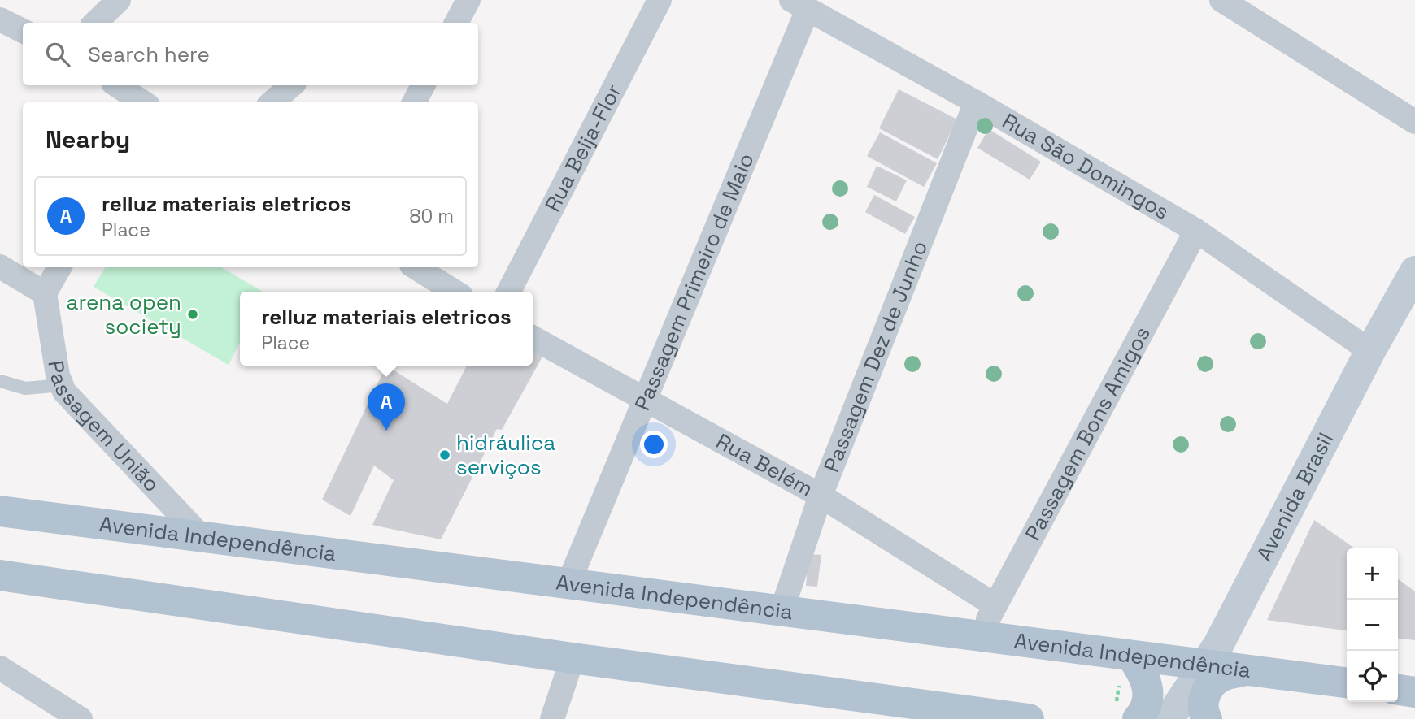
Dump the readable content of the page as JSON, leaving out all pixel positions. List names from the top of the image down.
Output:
{
  "streets": {
    "main road": ["Avenida Brasil", "Avenida Independência"],
    "street": [
      "Rua Beija-Flor",
      "Rua São Domingos",
      "Passagem Primeiro de Maio",
      "Passagem Dez de Junho",
      "Passagem União",
      "Passagem Bons Amigos",
      "Rua Belém"
    ]
  },
  "crossings": [
    ["Rua São Domingos", "Passagem Primeiro de Maio"],
    ["Rua São Domingos", "Passagem Dez de Junho"],
    ["Rua São Domingos", "Passagem Bons Amigos"],
    ["Rua São Domingos", "Avenida Brasil"],
    ["Passagem Primeiro de Maio", "Rua Belém"],
    ["Passagem Primeiro de Maio", "Avenida Independência"],
    ["Passagem Dez de Junho", "Rua Belém"],
    ["Passagem Dez de Junho", "Avenida Independência"],
    ["Passagem União", "Avenida Independência"],
    ["Passagem Bons Amigos", "Rua Belém"],
    ["Passagem Bons Amigos", "Avenida Independência"],
    ["Avenida Brasil", "Avenida Independência"]
  ],
  "places": ["arena open society", "hidráulica serviços"],
  "page": {
    "search": "Search here",
    "heading": "Nearby",
    "list": [
      {
        "mark": "A",
        "name": "relluz materiais eletricos",
        "note": "Place",
        "value": "80 m"
      }
    ],
    "popup": ["relluz materiais eletricos", "Place"],
    "pins": "A",
    "map_buttons": ["+", "−"]
  }
}
